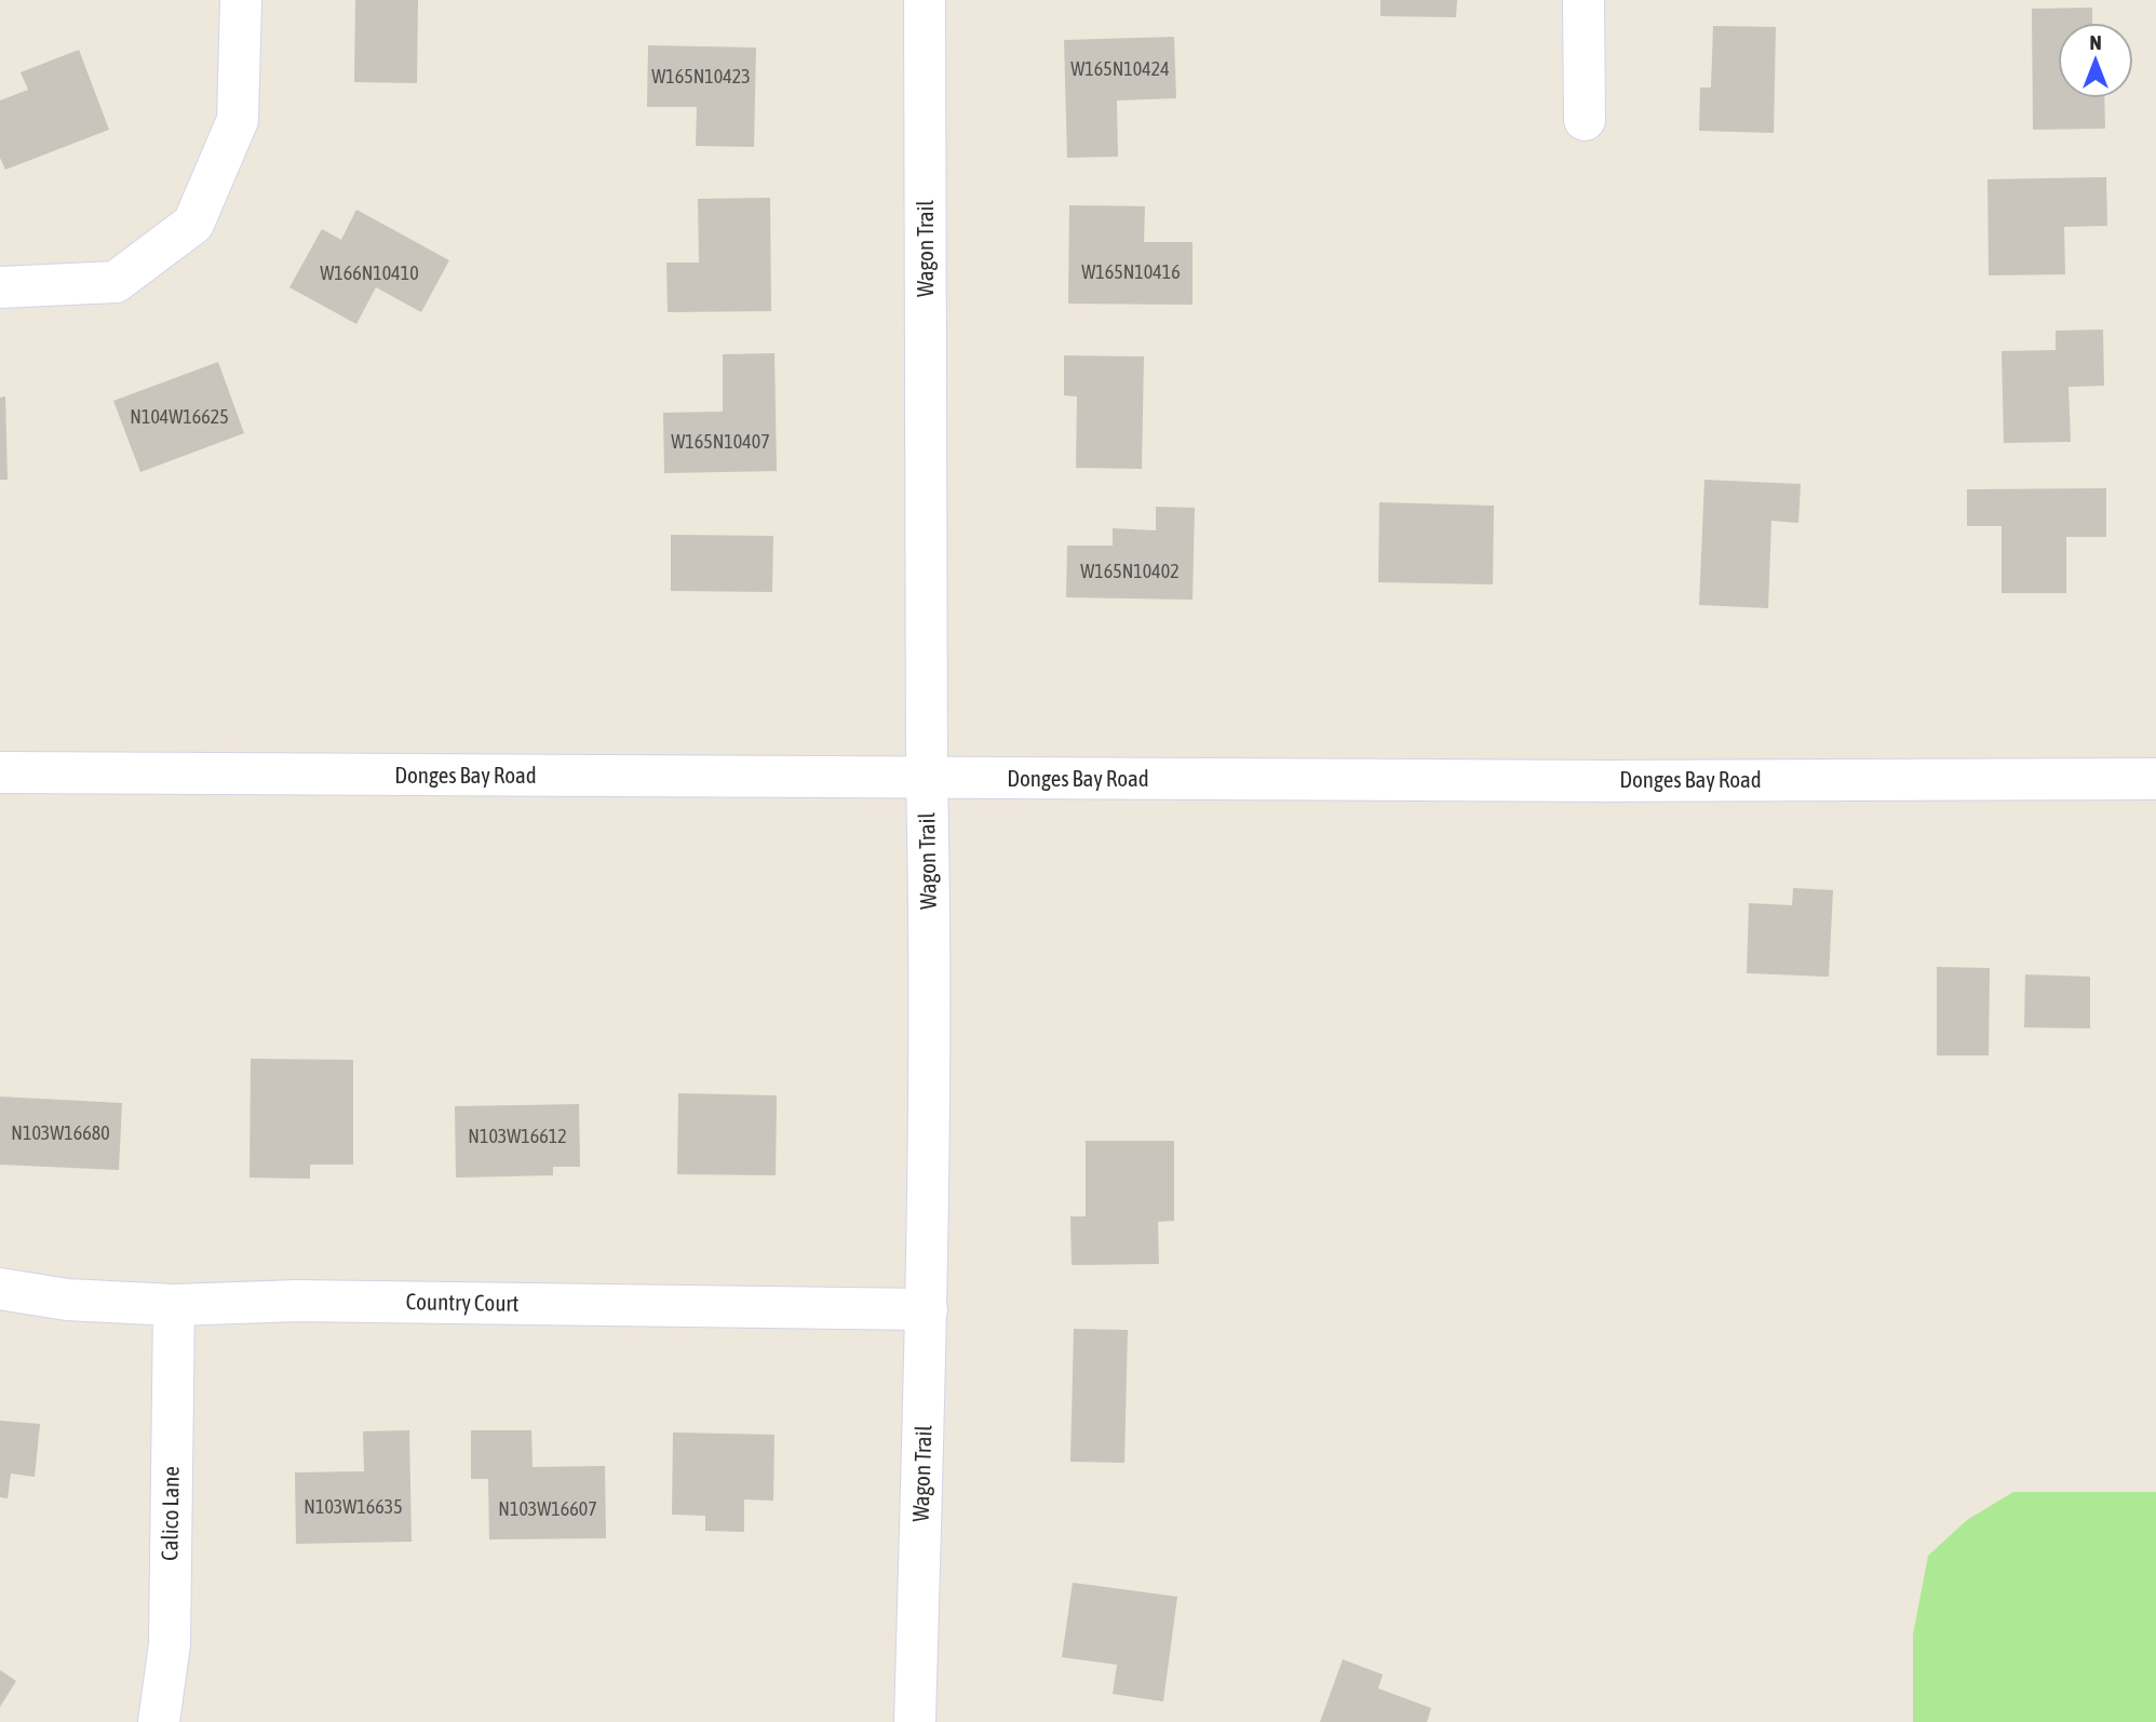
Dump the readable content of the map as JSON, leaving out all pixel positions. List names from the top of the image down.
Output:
{
  "streets": {
    "street": [
      "Wagon Trail",
      "Donges Bay Road",
      "Country Court",
      "Calico Lane"
    ]
  },
  "crossings": [
    ["Wagon Trail", "Donges Bay Road"],
    ["Wagon Trail", "Country Court"],
    ["Country Court", "Calico Lane"]
  ],
  "house_numbers": [
    "W165N10424",
    "W165N10423",
    "W165N10416",
    "W166N10410",
    "N104W16625",
    "W165N10407",
    "W165N10402",
    "N103W16680",
    "N103W16612",
    "N103W16635",
    "N103W16607"
  ],
  "north": "top"
}
